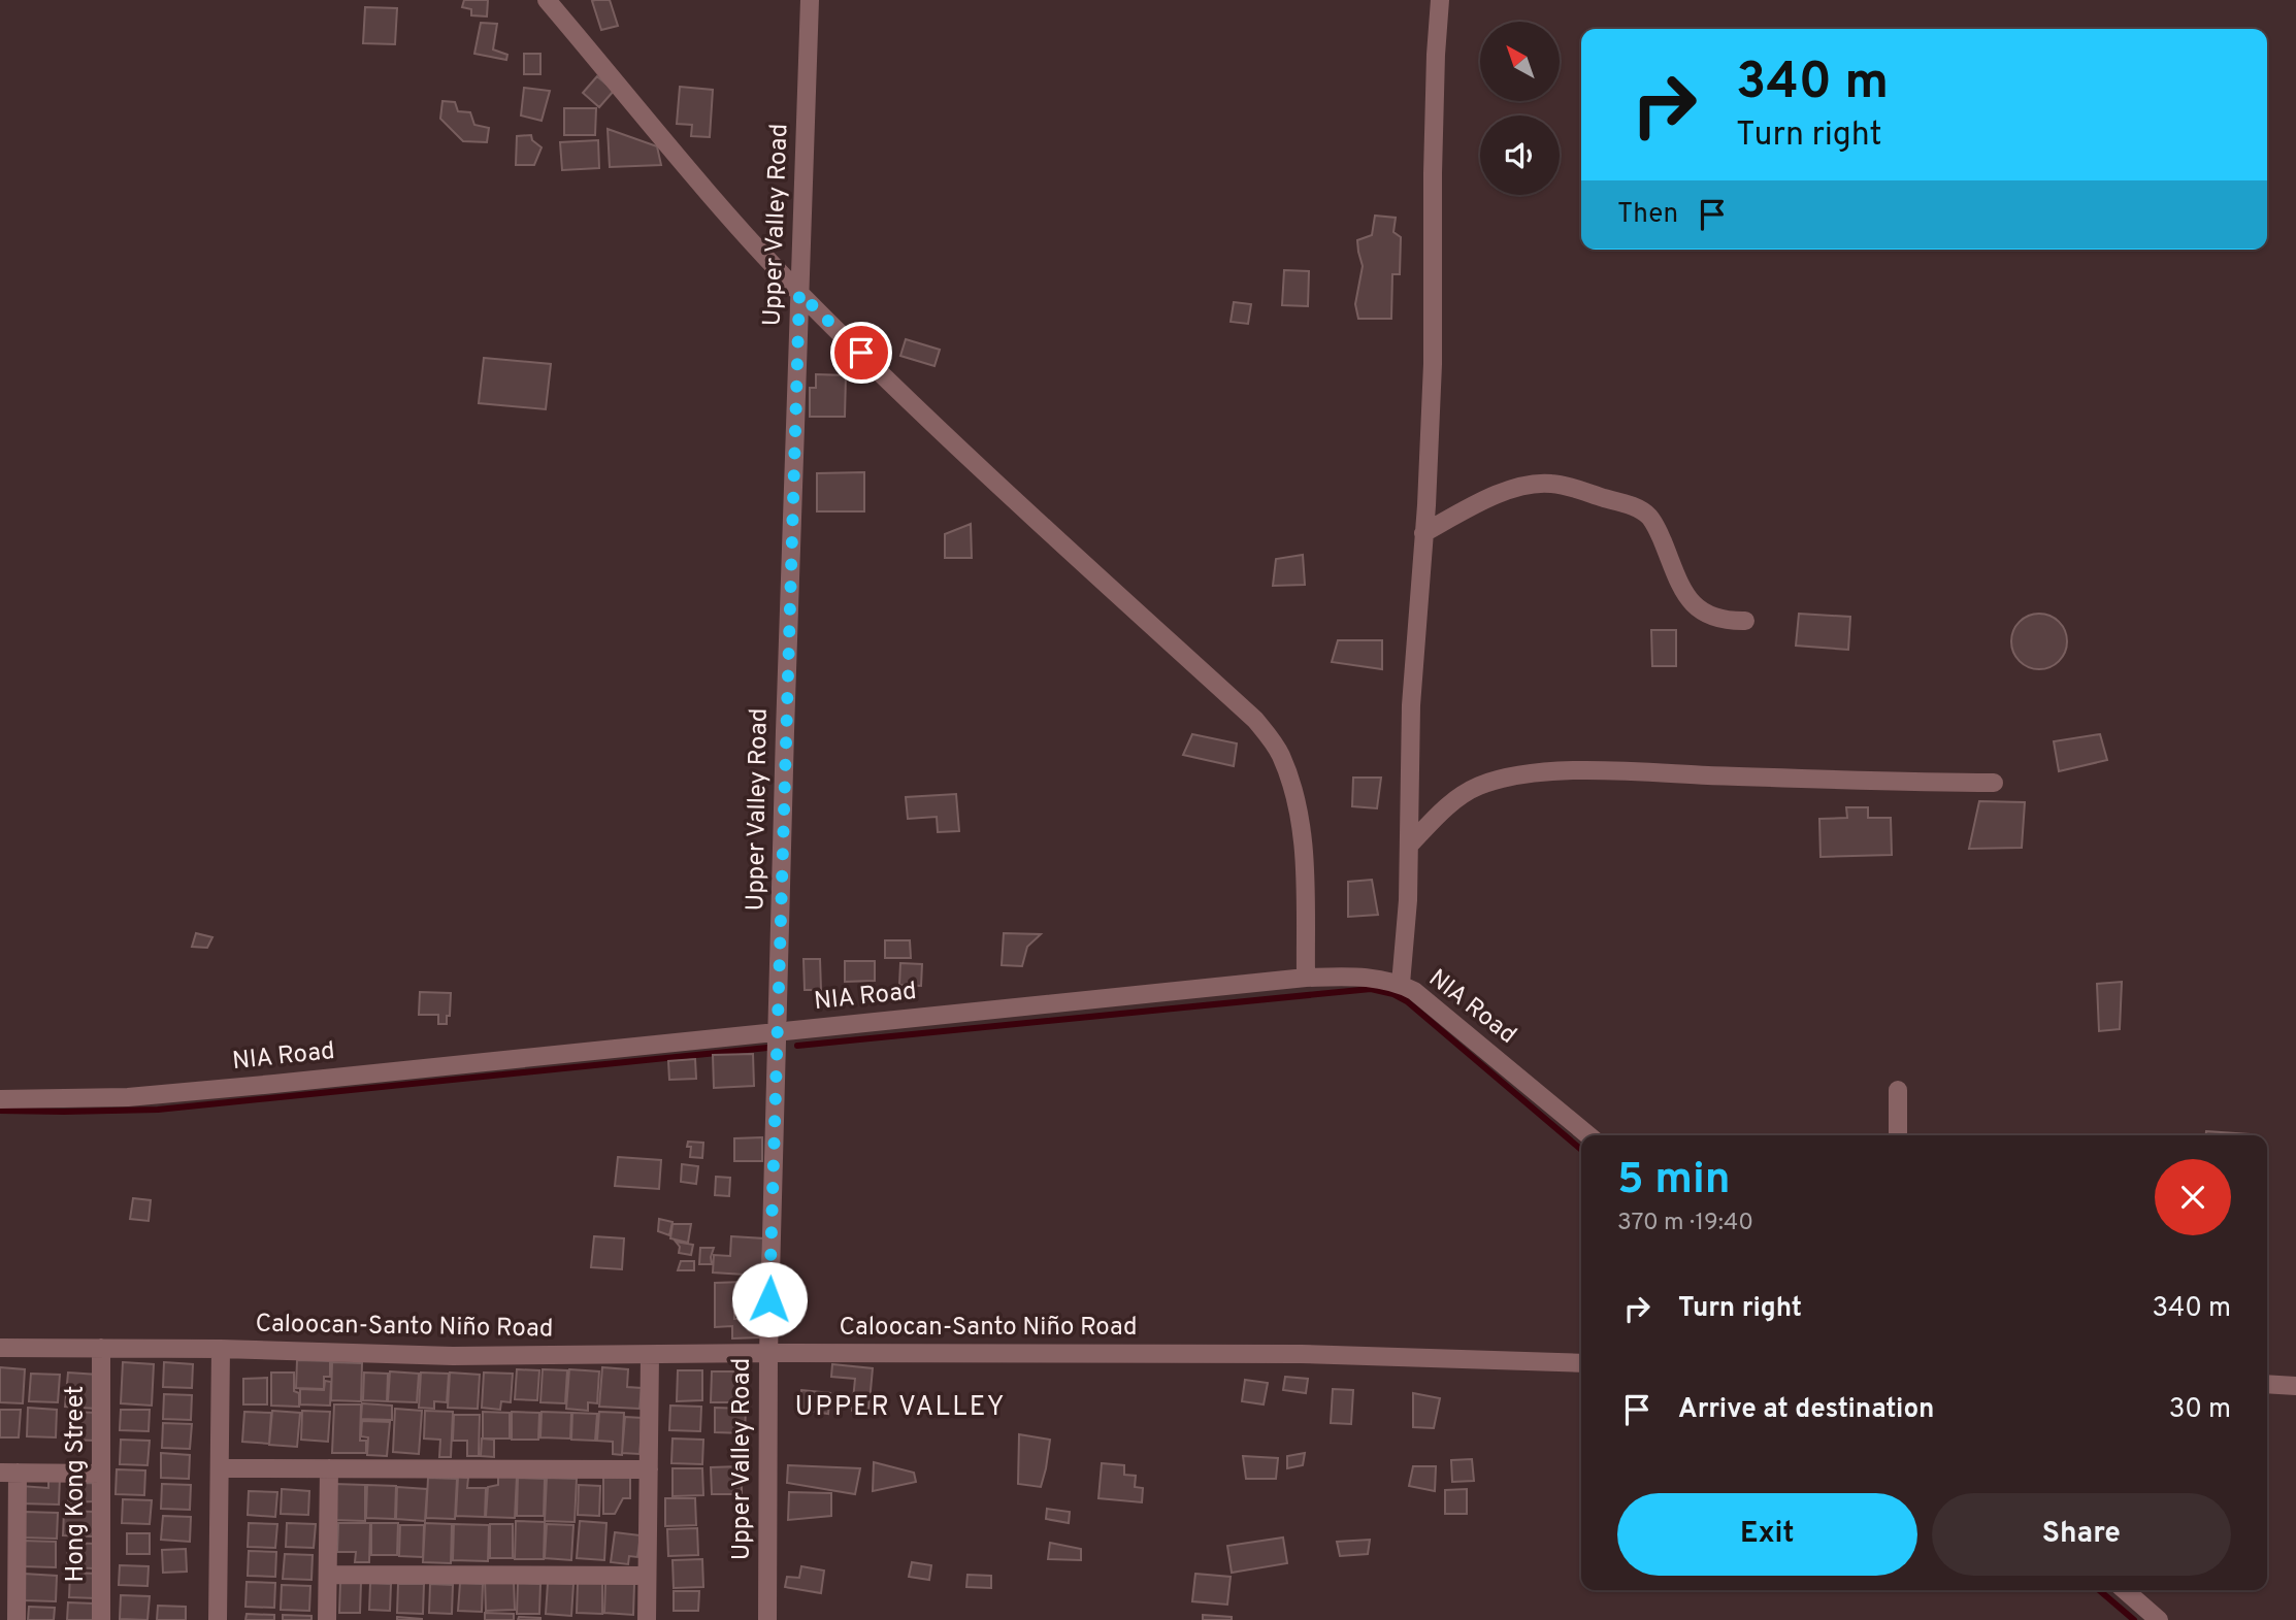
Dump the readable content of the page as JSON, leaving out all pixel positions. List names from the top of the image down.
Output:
{
  "streets": {
    "street": [
      "Upper Valley Road",
      "NIA Road",
      "Caloocan-Santo Niño Road",
      "Hong Kong Street"
    ]
  },
  "crossings": [
    ["Upper Valley Road", "NIA Road"],
    ["Upper Valley Road", "Caloocan-Santo Niño Road"],
    ["Caloocan-Santo Niño Road", "Hong Kong Street"]
  ],
  "districts": ["UPPER VALLEY"],
  "north": "top left",
  "page": {
    "turn": ["340 m", "Turn right"],
    "then": "Then",
    "heading": ["5 min", "370 m · 19:40"],
    "list": [
      {
        "name": "Turn right",
        "value": "340 m"
      },
      {
        "name": "Arrive at destination",
        "value": "30 m"
      }
    ],
    "buttons": ["Exit", "Share"]
  }
}
